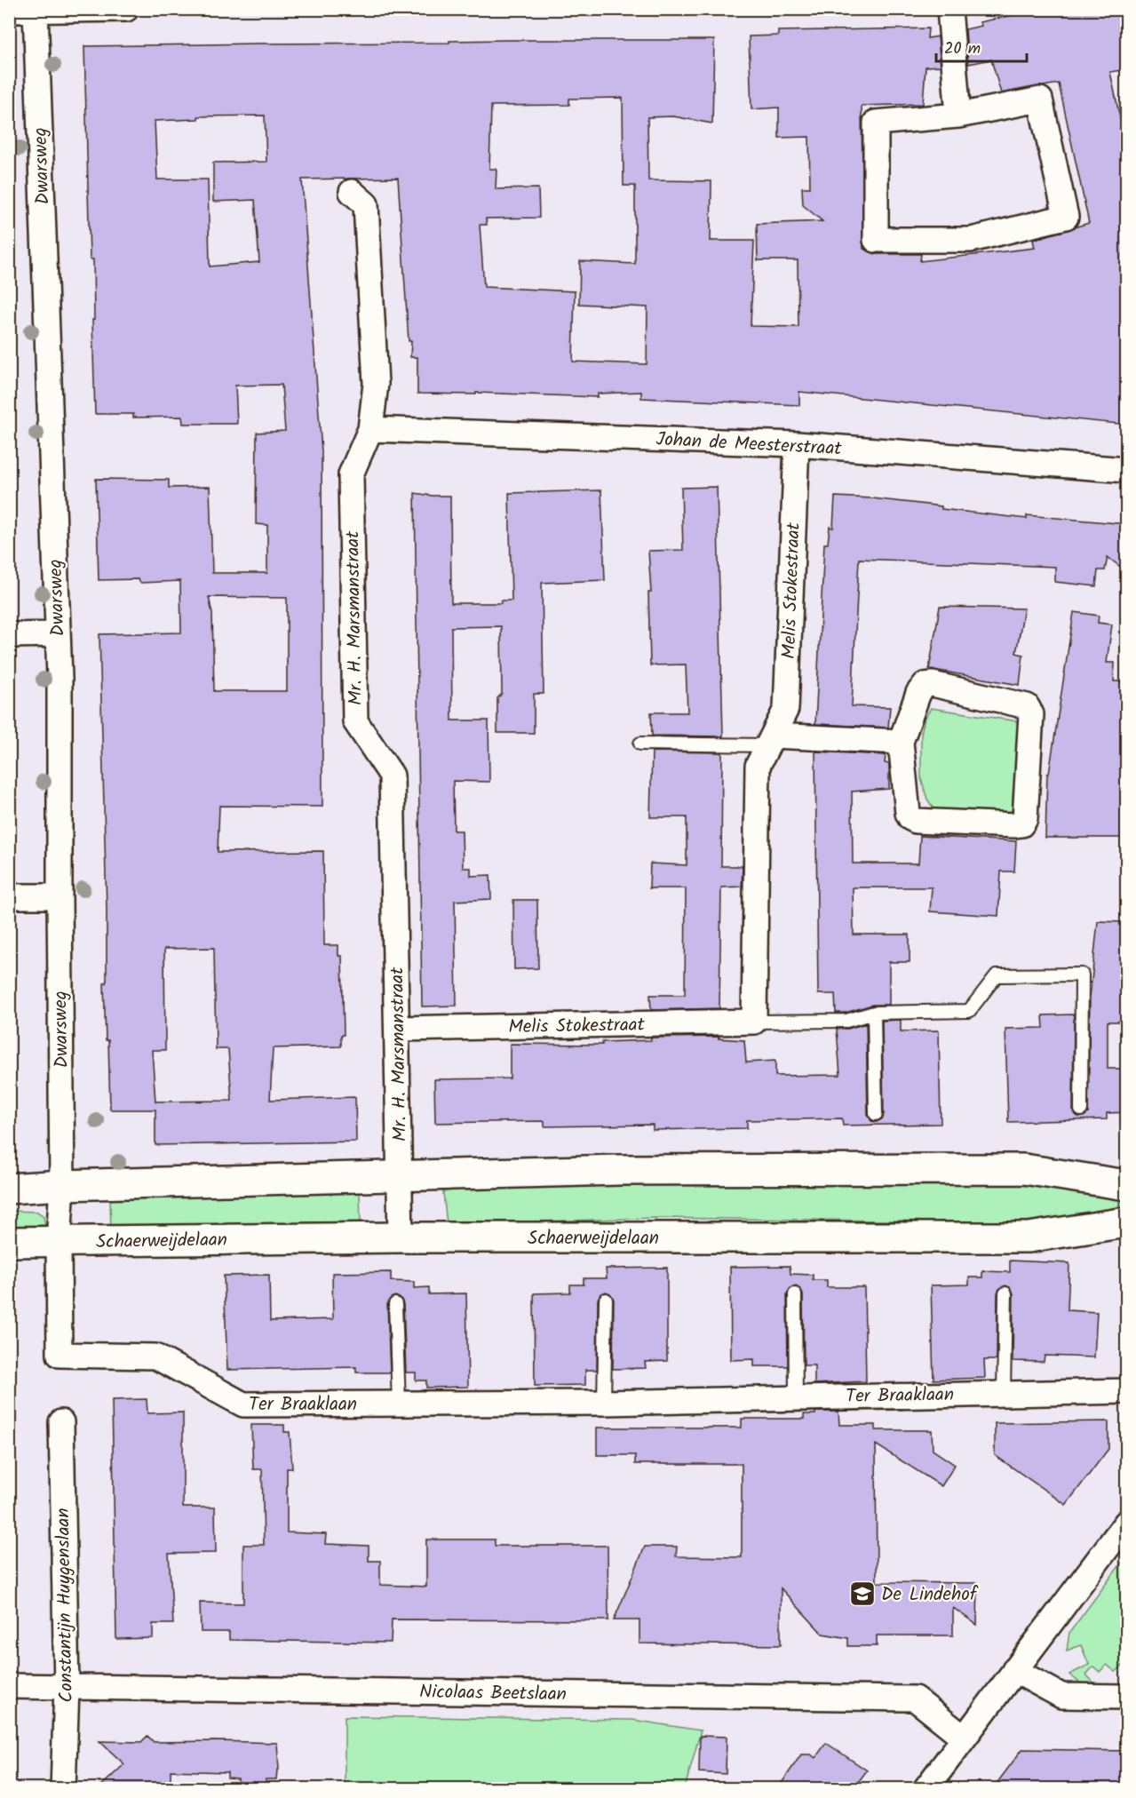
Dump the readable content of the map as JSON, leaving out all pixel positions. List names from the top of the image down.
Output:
{
  "streets": {
    "street": [
      "Dwarsweg",
      "Johan de Meesterstraat",
      "Melis Stokestraat",
      "Mr. H. Marsmanstraat",
      "Schaerweijdelaan",
      "Ter Braaklaan",
      "Constantijn Huygenslaan",
      "Nicolaas Beetslaan"
    ]
  },
  "crossings": [
    ["Johan de Meesterstraat", "Melis Stokestraat"],
    ["Johan de Meesterstraat", "Mr. H. Marsmanstraat"],
    ["Melis Stokestraat", "Mr. H. Marsmanstraat"],
    ["Mr. H. Marsmanstraat", "Schaerweijdelaan"],
    ["Schaerweijdelaan", "Ter Braaklaan"],
    ["Constantijn Huygenslaan", "Nicolaas Beetslaan"]
  ],
  "places": {
    "school or university": ["De Lindehof"]
  },
  "scale_bar": "20 m"
}
